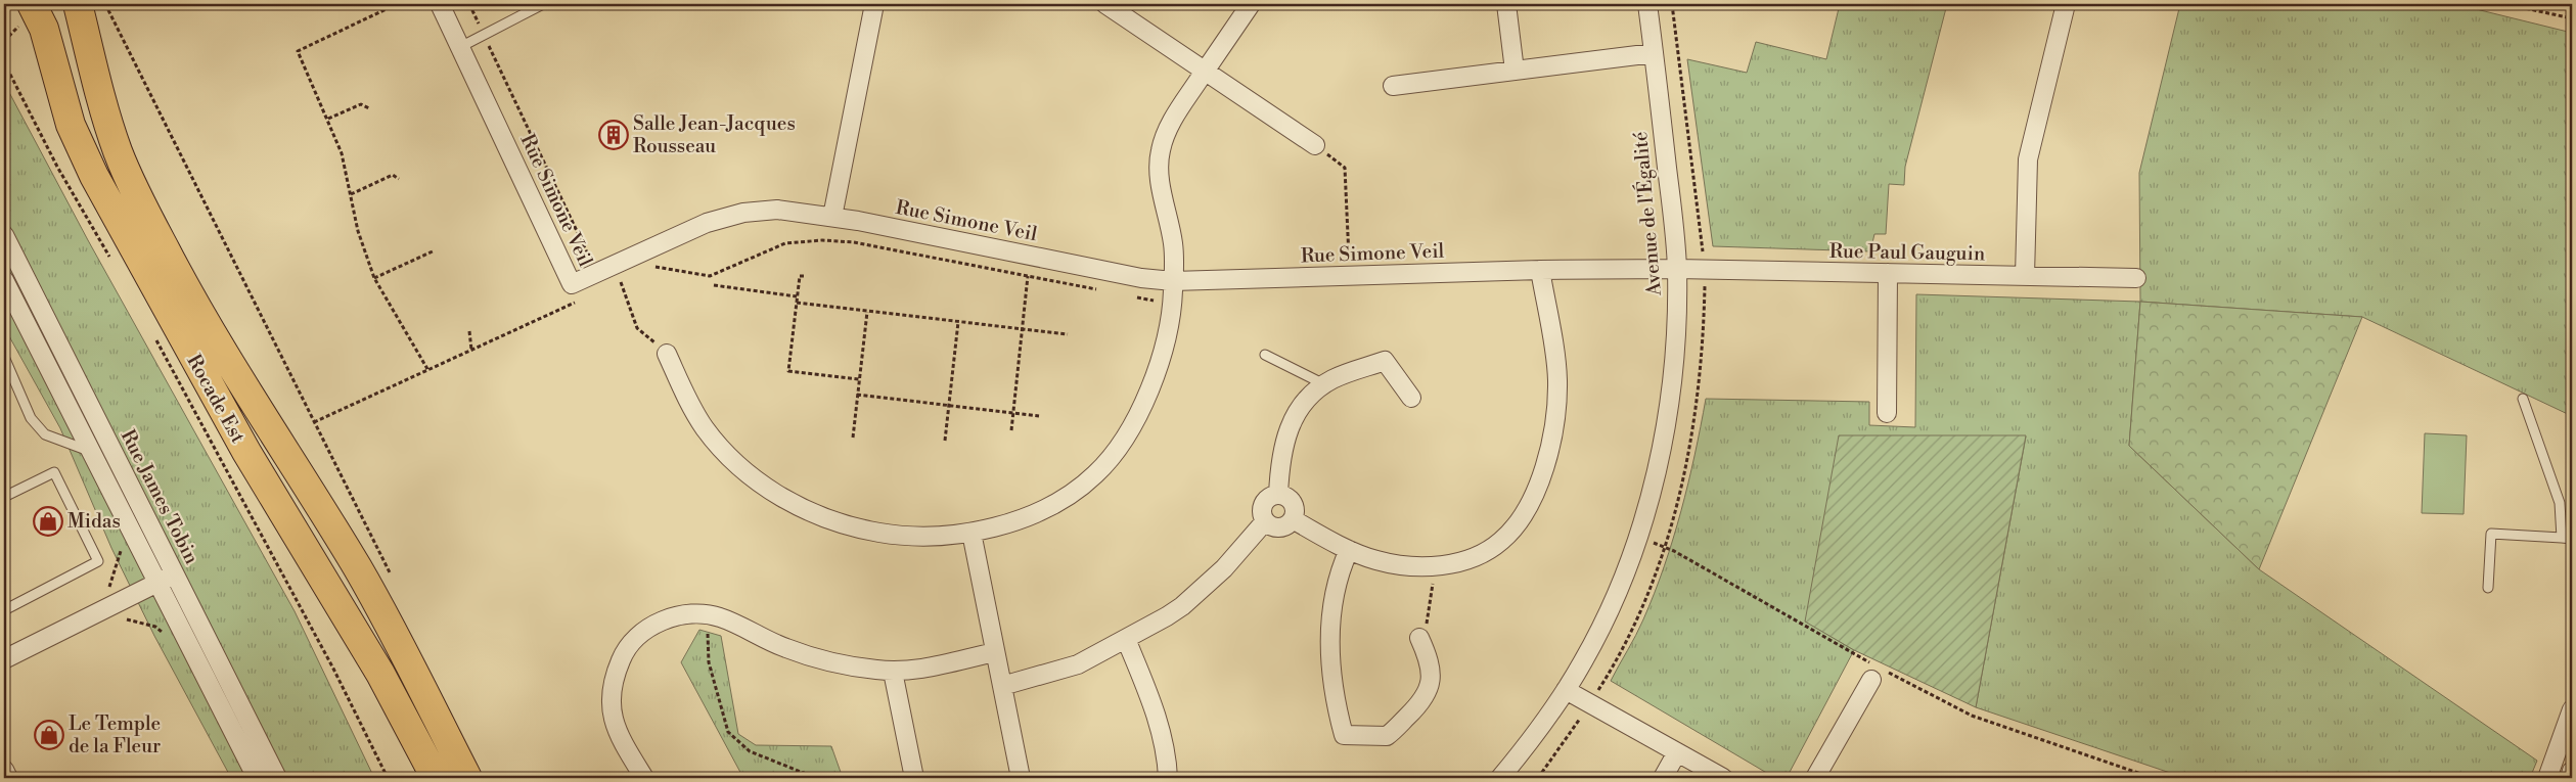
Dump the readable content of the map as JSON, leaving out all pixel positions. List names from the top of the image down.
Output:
{
  "streets": {
    "main road": ["Rocade Est"],
    "street": [
      "Rue Simone Veil",
      "Avenue de l'Égalité",
      "Rue Paul Gauguin",
      "Rue James Tobin"
    ]
  },
  "crossings": [
    ["Rue Simone Veil", "Avenue de l'Égalité"],
    ["Rue Simone Veil", "Rue Paul Gauguin"],
    ["Avenue de l'Égalité", "Rue Paul Gauguin"]
  ],
  "places": {
    "building": ["Salle Jean-Jacques Rousseau"],
    "shop": ["Midas", "Le Temple de la Fleur"]
  }
}
